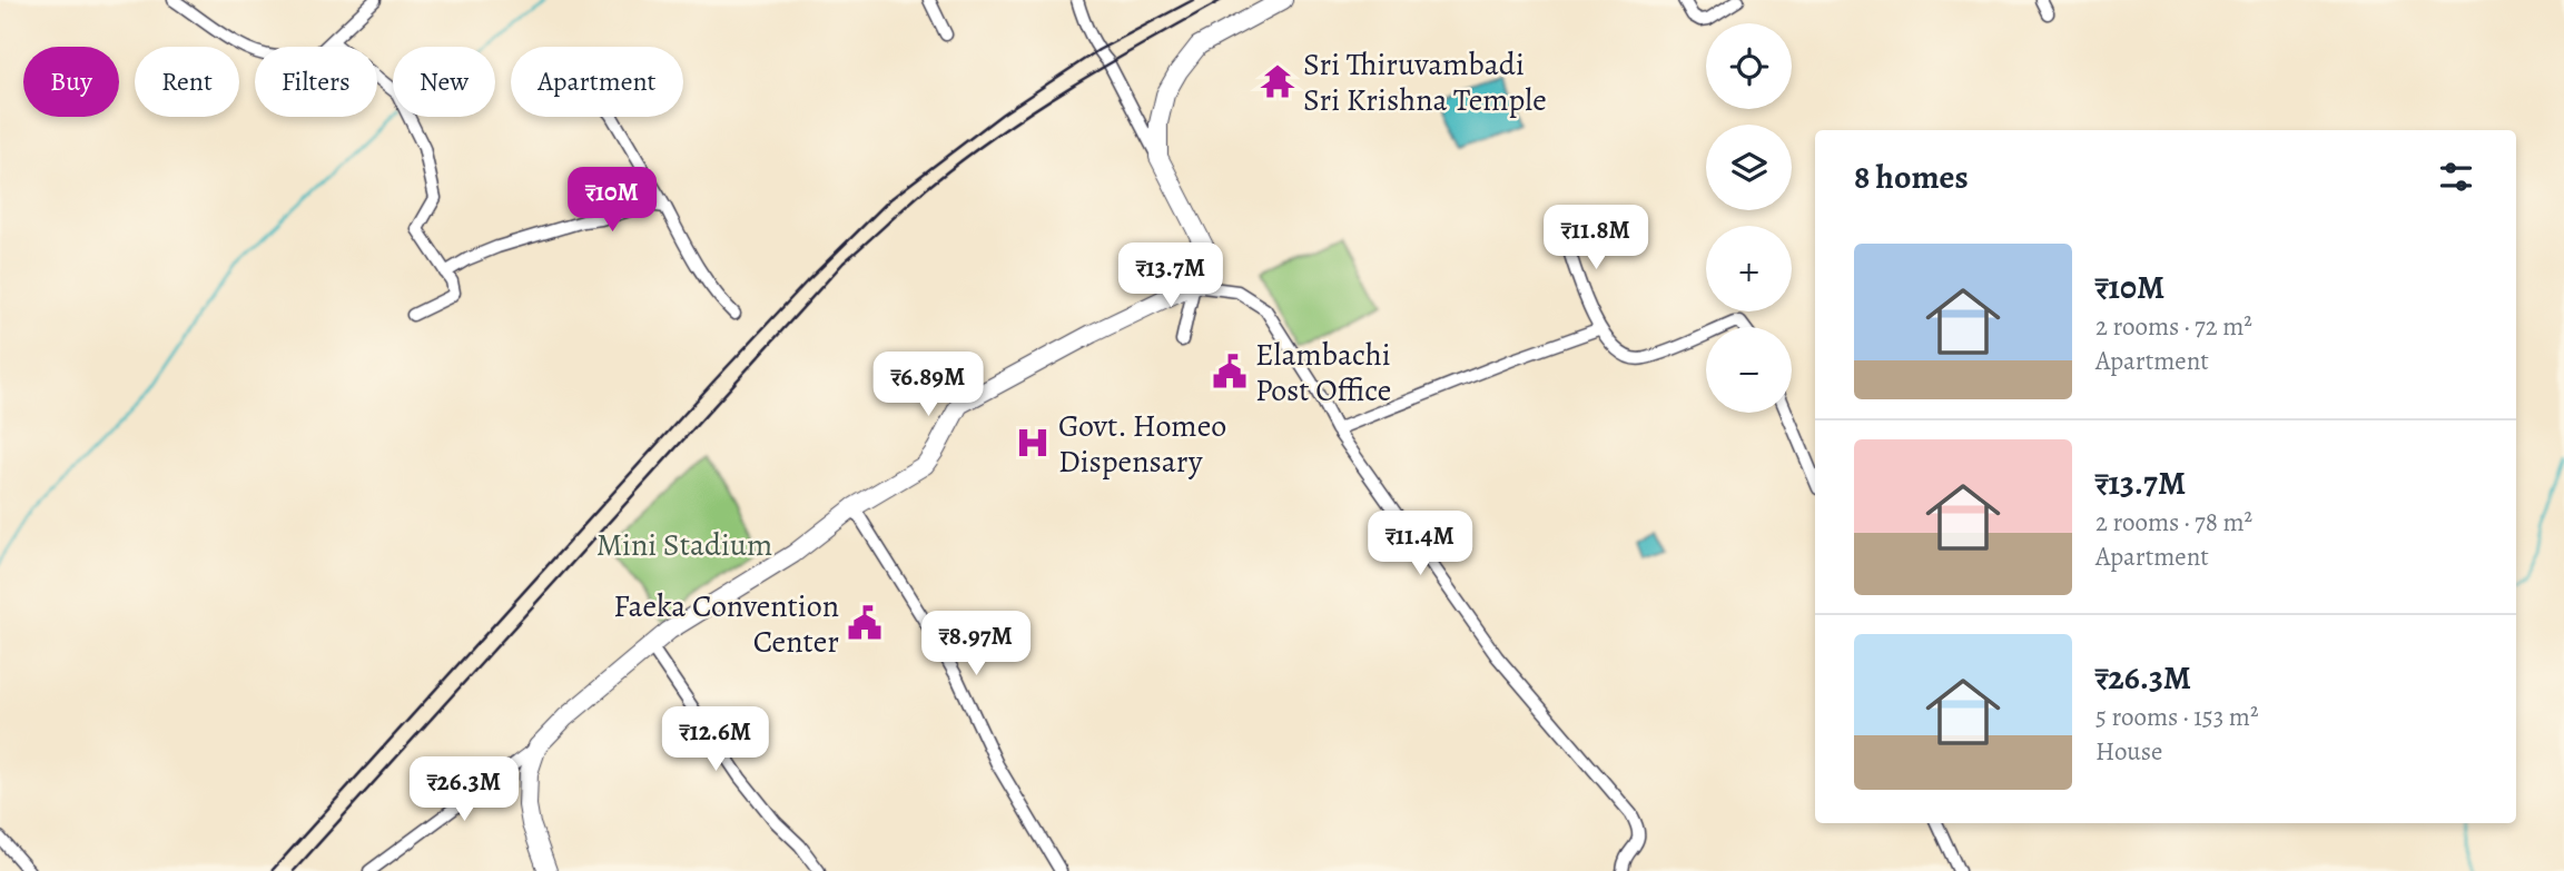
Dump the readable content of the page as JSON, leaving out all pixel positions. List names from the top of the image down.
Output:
{
  "parks": ["Mini Stadium"],
  "places": {
    "temple": ["Sri Thiruvambadi Sri Krishna Temple"],
    "public building": ["Elambachi Post Office", "Faeka Convention Center"],
    "hospital": ["Govt. Homeo Dispensary"]
  },
  "page": {
    "map_buttons": ["+", "−"],
    "chip": [
      "Buy",
      "Rent",
      "Filters",
      "New",
      "Apartment"
    ],
    "heading": "8 homes",
    "price": [
      "₹10M",
      "₹11.8M",
      "₹13.7M",
      "₹6.89M",
      "₹11.4M",
      "₹8.97M",
      "₹12.6M",
      "₹26.3M"
    ],
    "list": [
      {
        "name": "₹10M",
        "note": "2 rooms · 72 m² · Apartment"
      },
      {
        "name": "₹13.7M",
        "note": "2 rooms · 78 m² · Apartment"
      },
      {
        "name": "₹26.3M",
        "note": "5 rooms · 153 m² · House"
      }
    ]
  }
}
